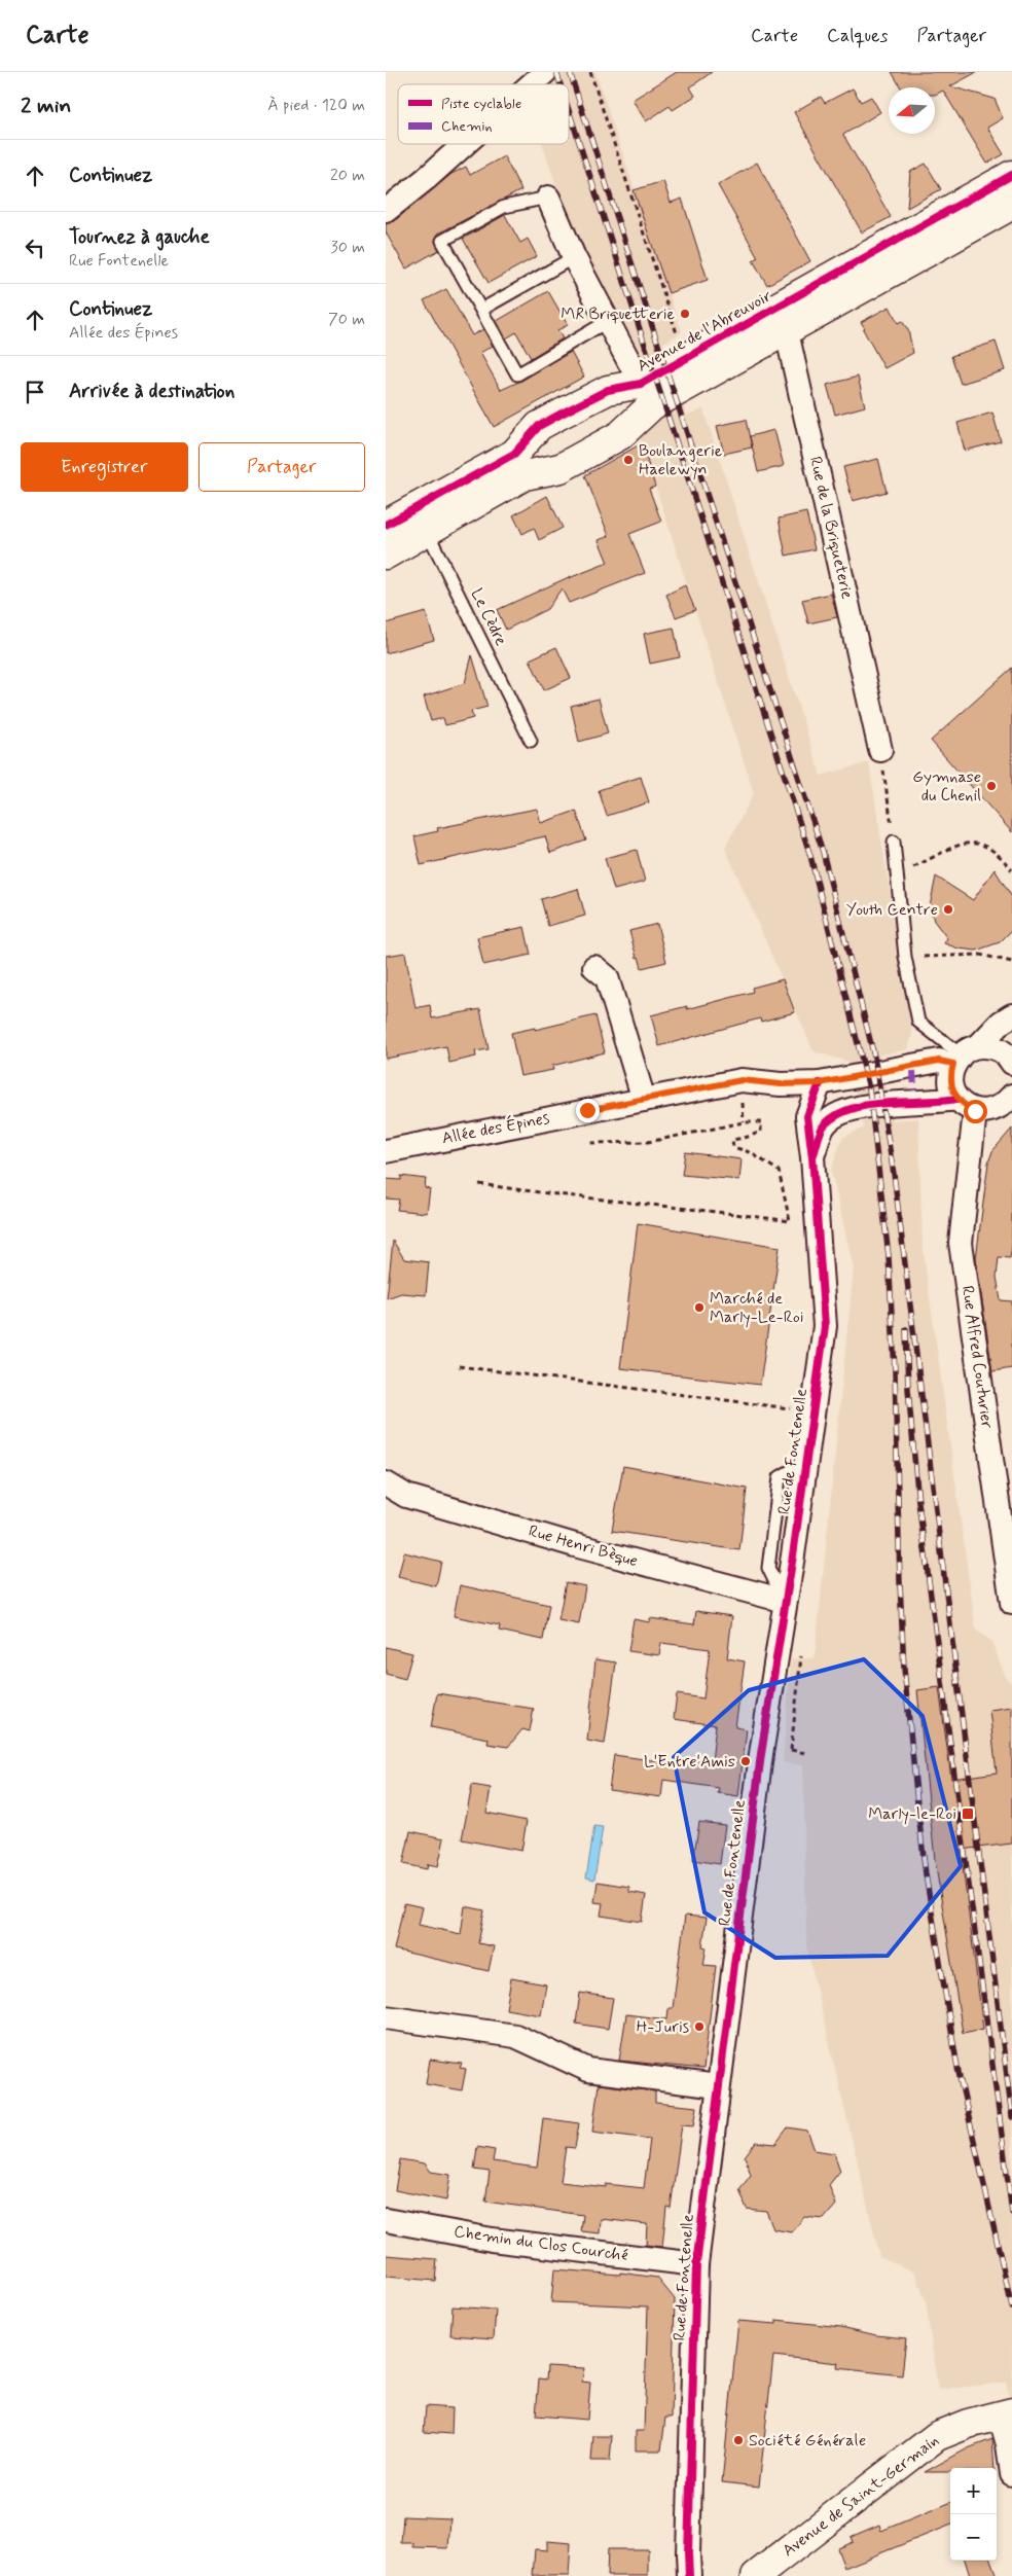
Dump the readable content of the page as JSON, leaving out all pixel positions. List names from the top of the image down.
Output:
{
  "streets": {
    "street": [
      "Avenue de l'Abreuvoir",
      "Rue de la Briqueterie",
      "Allée des Épines",
      "Rue Alfred Couturier",
      "Rue de Fontenelle",
      "Rue Henri Bèque",
      "Chemin du Clos Courché",
      "Avenue de Saint-Germain"
    ],
    "lane": ["Le Cèdre"]
  },
  "crossings": [
    ["Avenue de l'Abreuvoir", "Rue de la Briqueterie"],
    ["Avenue de l'Abreuvoir", "Le Cèdre"],
    ["Allée des Épines", "Rue de Fontenelle"],
    ["Rue de Fontenelle", "Rue Henri Bèque"],
    ["Rue de Fontenelle", "Chemin du Clos Courché"]
  ],
  "places": {
    "other": [
      "MR Briquetterie",
      "Boulangerie Haelewyn",
      "Gymnase du Chenil",
      "Youth Centre",
      "Marché de Marly-Le-Roi",
      "L'Entre'Amis",
      "H-Juris",
      "Société Générale"
    ],
    "transit": ["Marly-le-Roi"]
  },
  "legend": ["Piste cyclable", "Chemin"],
  "north": "left",
  "page": {
    "header": "Carte",
    "nav": ["Carte", "Calques", "Partager"],
    "heading": ["2 min", "À pied · 120 m"],
    "list": [
      ["Continuez", "20 m"],
      ["Tournez à gauche", "Rue Fontenelle", "30 m"],
      ["Continuez", "Allée des Épines", "70 m"],
      "Arrivée à destination"
    ],
    "buttons": ["Enregistrer", "Partager"],
    "map_buttons": ["+", "−"]
  }
}
